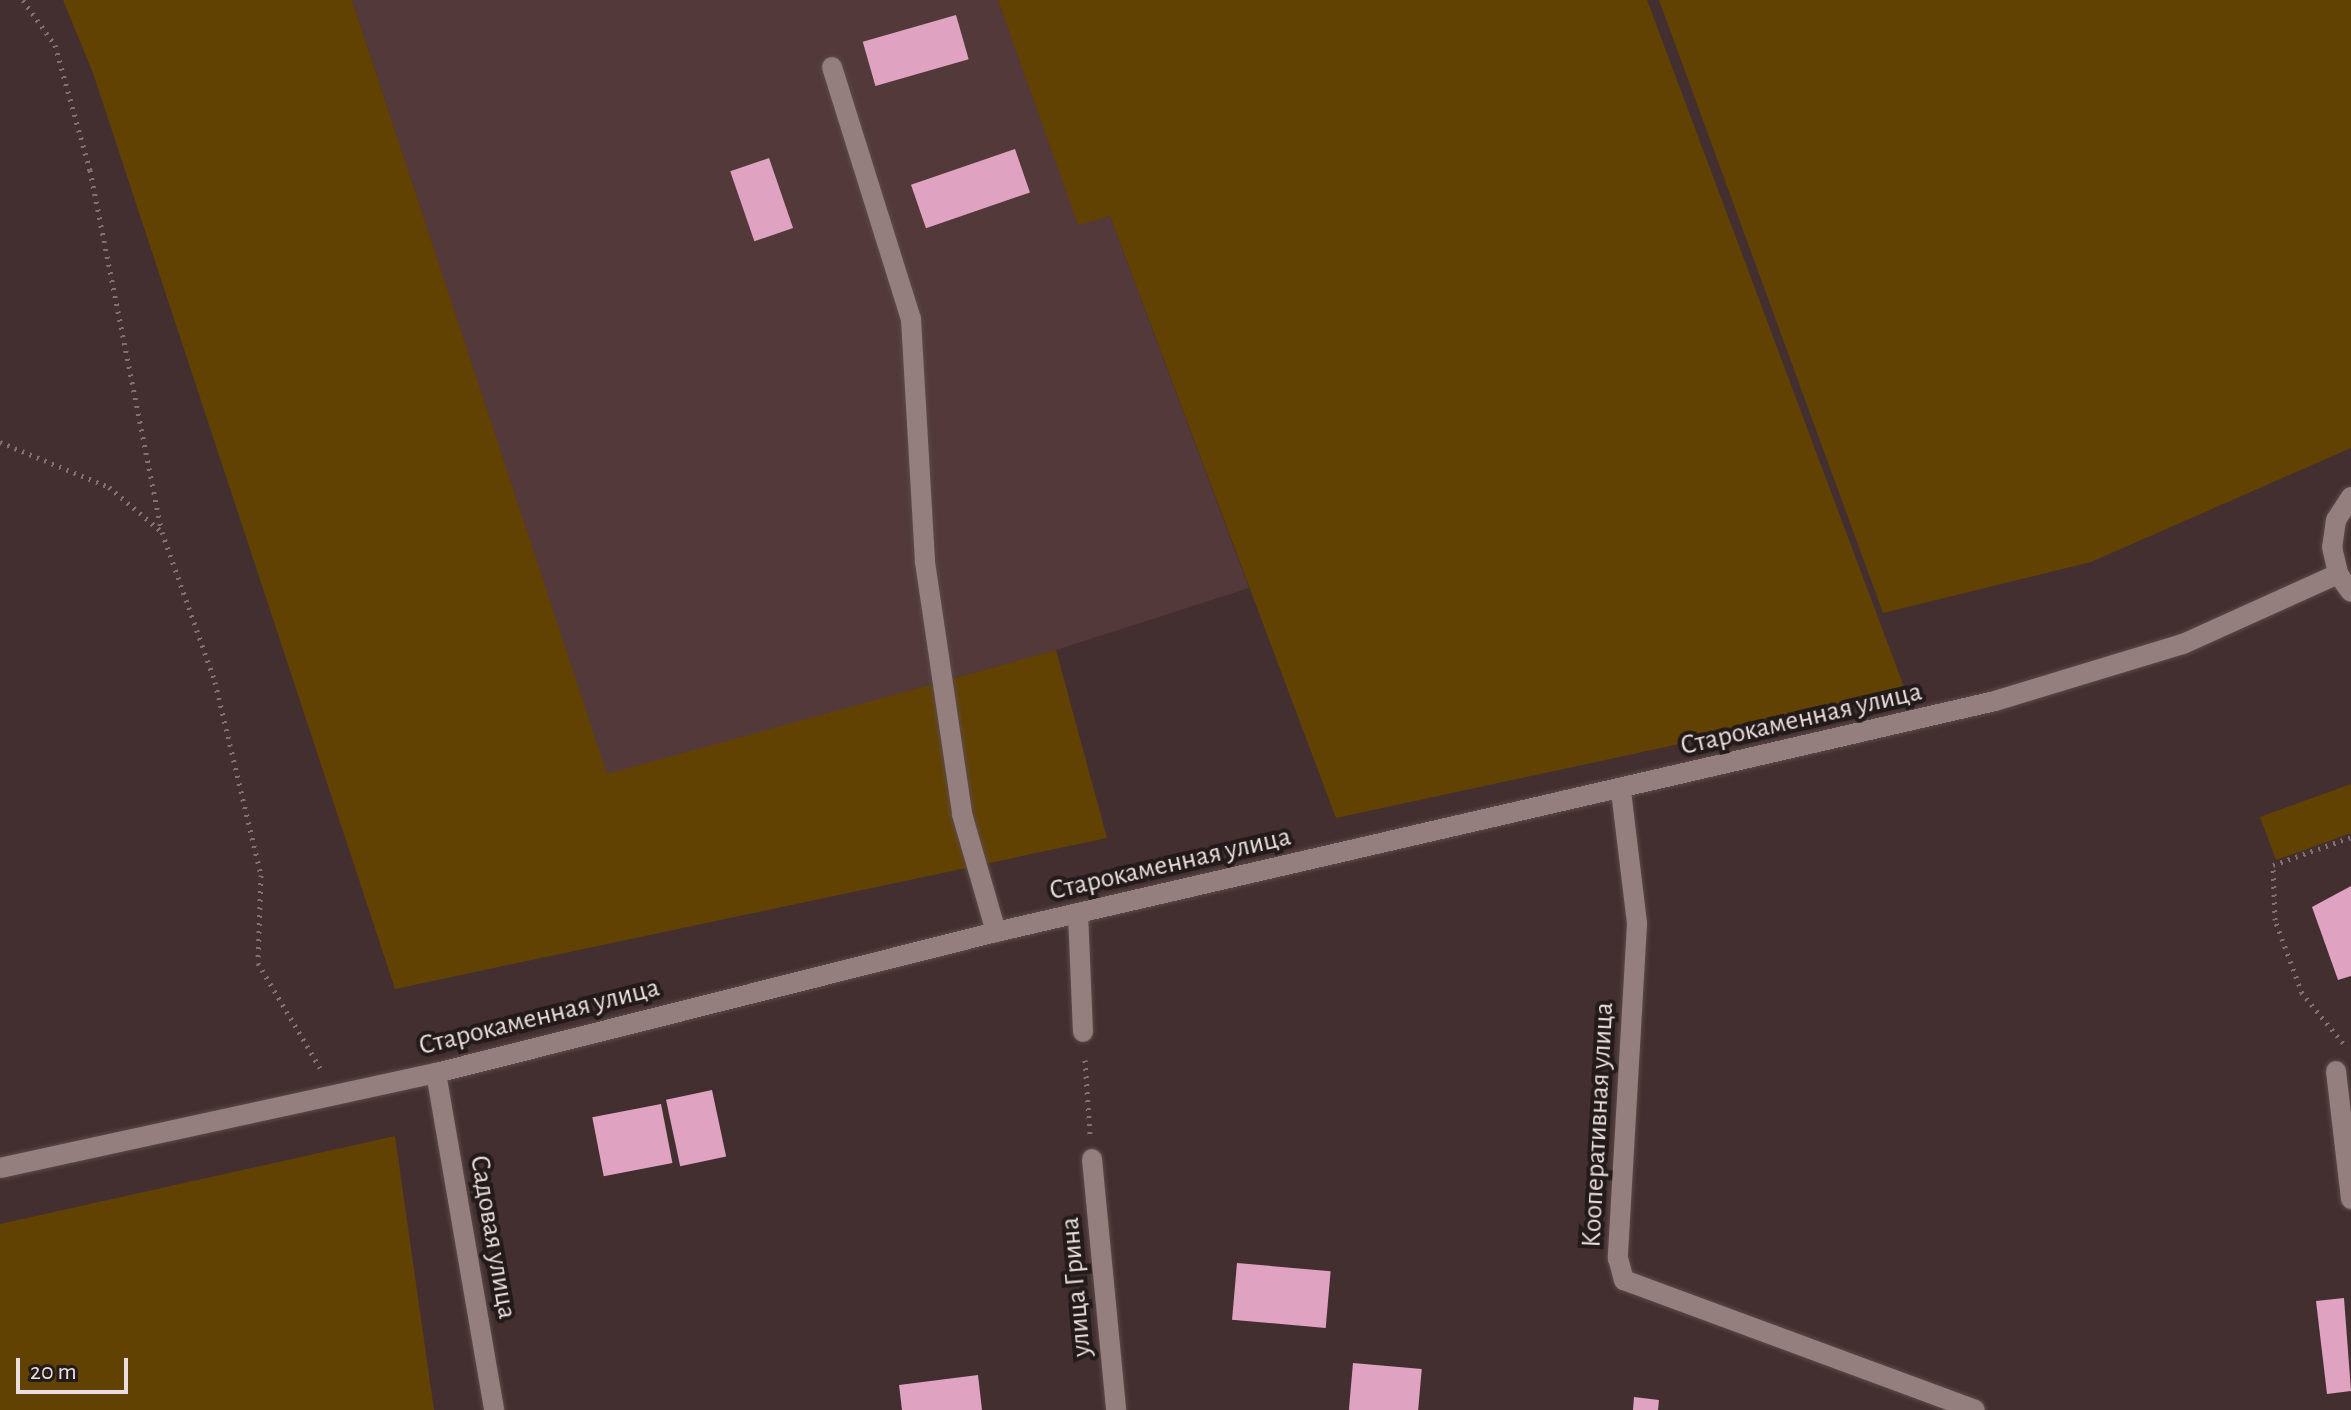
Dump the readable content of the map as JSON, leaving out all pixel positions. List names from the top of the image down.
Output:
{
  "streets": {
    "street": [
      "Старокаменная улица",
      "Кооперативная улица",
      "Садовая улица",
      "улица Грина"
    ]
  },
  "crossings": [
    ["Старокаменная улица", "Кооперативная улица"],
    ["Старокаменная улица", "Садовая улица"]
  ],
  "scale_bar": "20 m"
}
